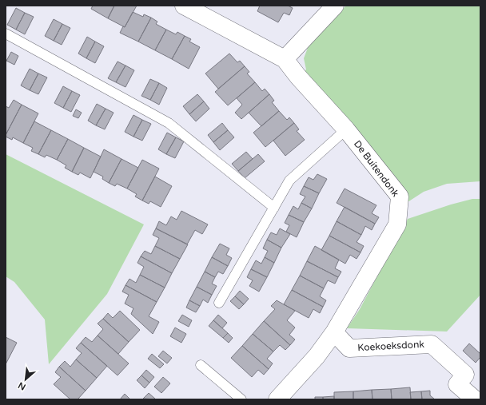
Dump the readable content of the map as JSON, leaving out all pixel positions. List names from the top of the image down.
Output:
{
  "streets": {
    "street": ["De Buitendonk", "Koekoeksdonk"]
  },
  "crossings": [
    ["De Buitendonk", "Koekoeksdonk"]
  ],
  "north": "bottom left"
}
